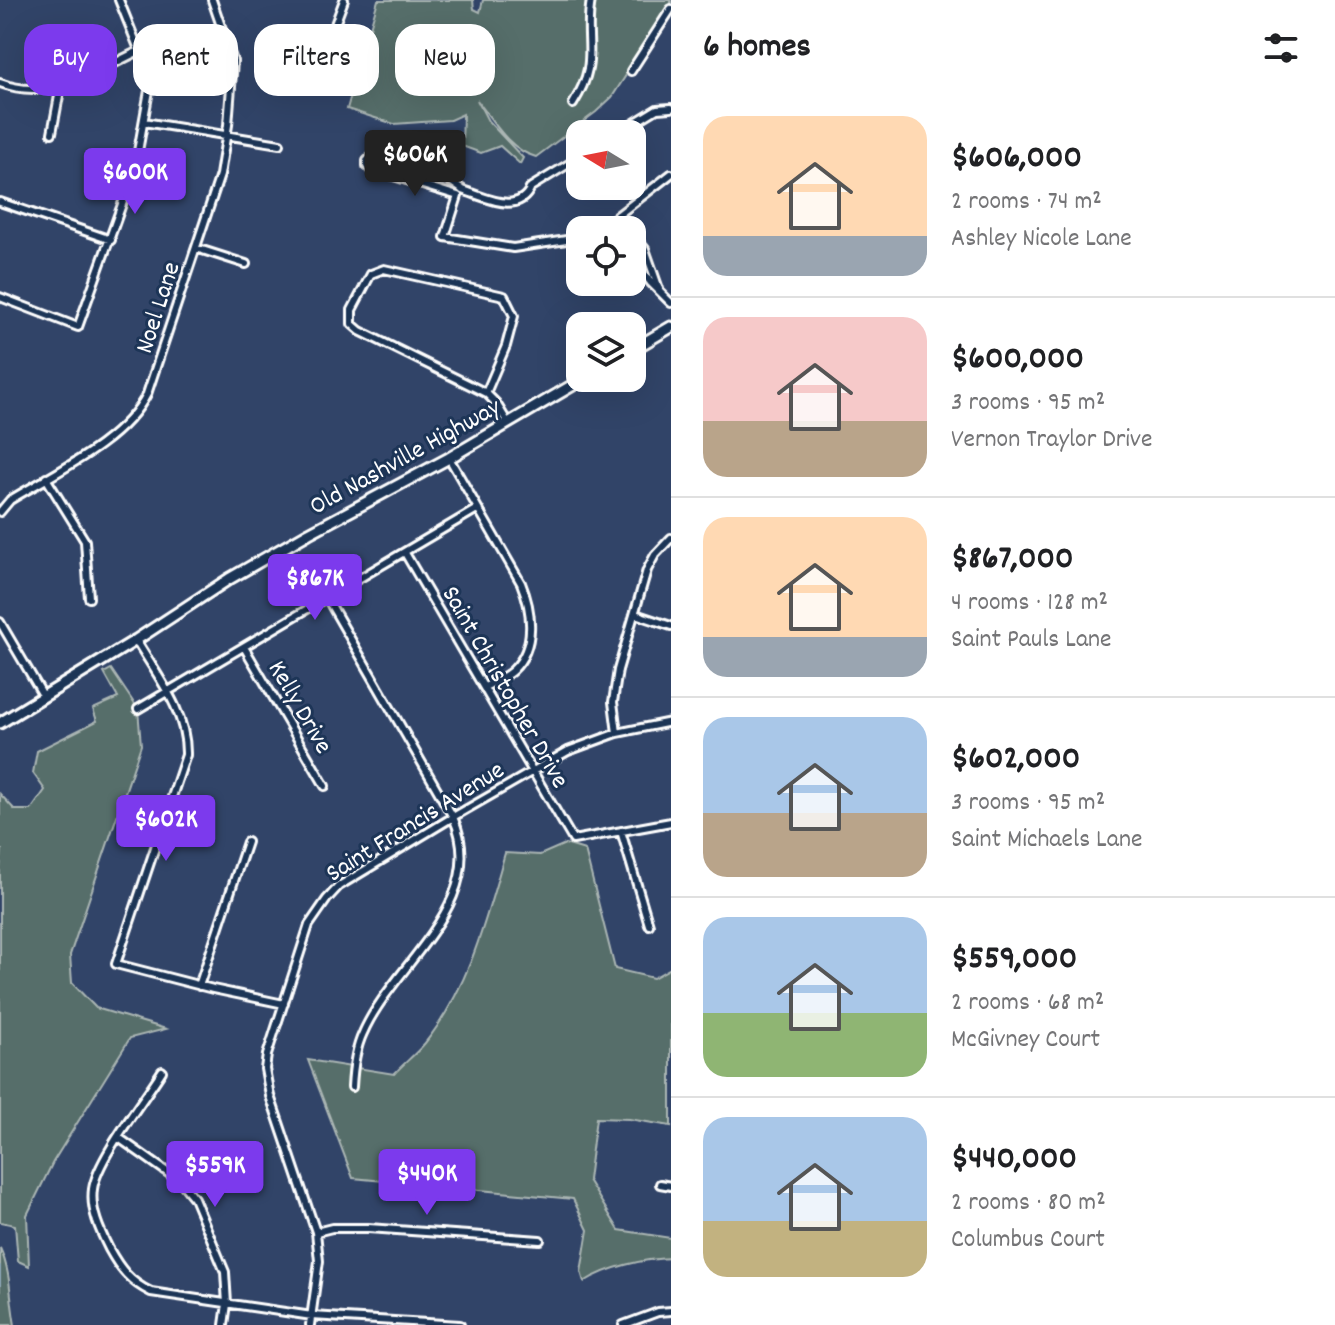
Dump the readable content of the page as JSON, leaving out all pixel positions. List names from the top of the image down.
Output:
{
  "streets": {
    "main road": ["Old Nashville Highway"],
    "street": [
      "Noel Lane",
      "Saint Christopher Drive",
      "Kelly Drive",
      "Saint Francis Avenue"
    ]
  },
  "crossings": [
    ["Saint Christopher Drive", "Saint Francis Avenue"]
  ],
  "north": "left",
  "page": {
    "heading": "6 homes",
    "chip": [
      "Buy",
      "Rent",
      "Filters",
      "New"
    ],
    "list": [
      {
        "name": "$606,000",
        "note": "2 rooms · 74 m² · Ashley Nicole Lane"
      },
      {
        "name": "$600,000",
        "note": "3 rooms · 95 m² · Vernon Traylor Drive"
      },
      {
        "name": "$867,000",
        "note": "4 rooms · 128 m² · Saint Pauls Lane"
      },
      {
        "name": "$602,000",
        "note": "3 rooms · 95 m² · Saint Michaels Lane"
      },
      {
        "name": "$559,000",
        "note": "2 rooms · 68 m² · McGivney Court"
      },
      {
        "name": "$440,000",
        "note": "2 rooms · 80 m² · Columbus Court"
      }
    ],
    "price": [
      "$606K",
      "$600K",
      "$867K",
      "$602K",
      "$559K",
      "$440K"
    ]
  }
}
